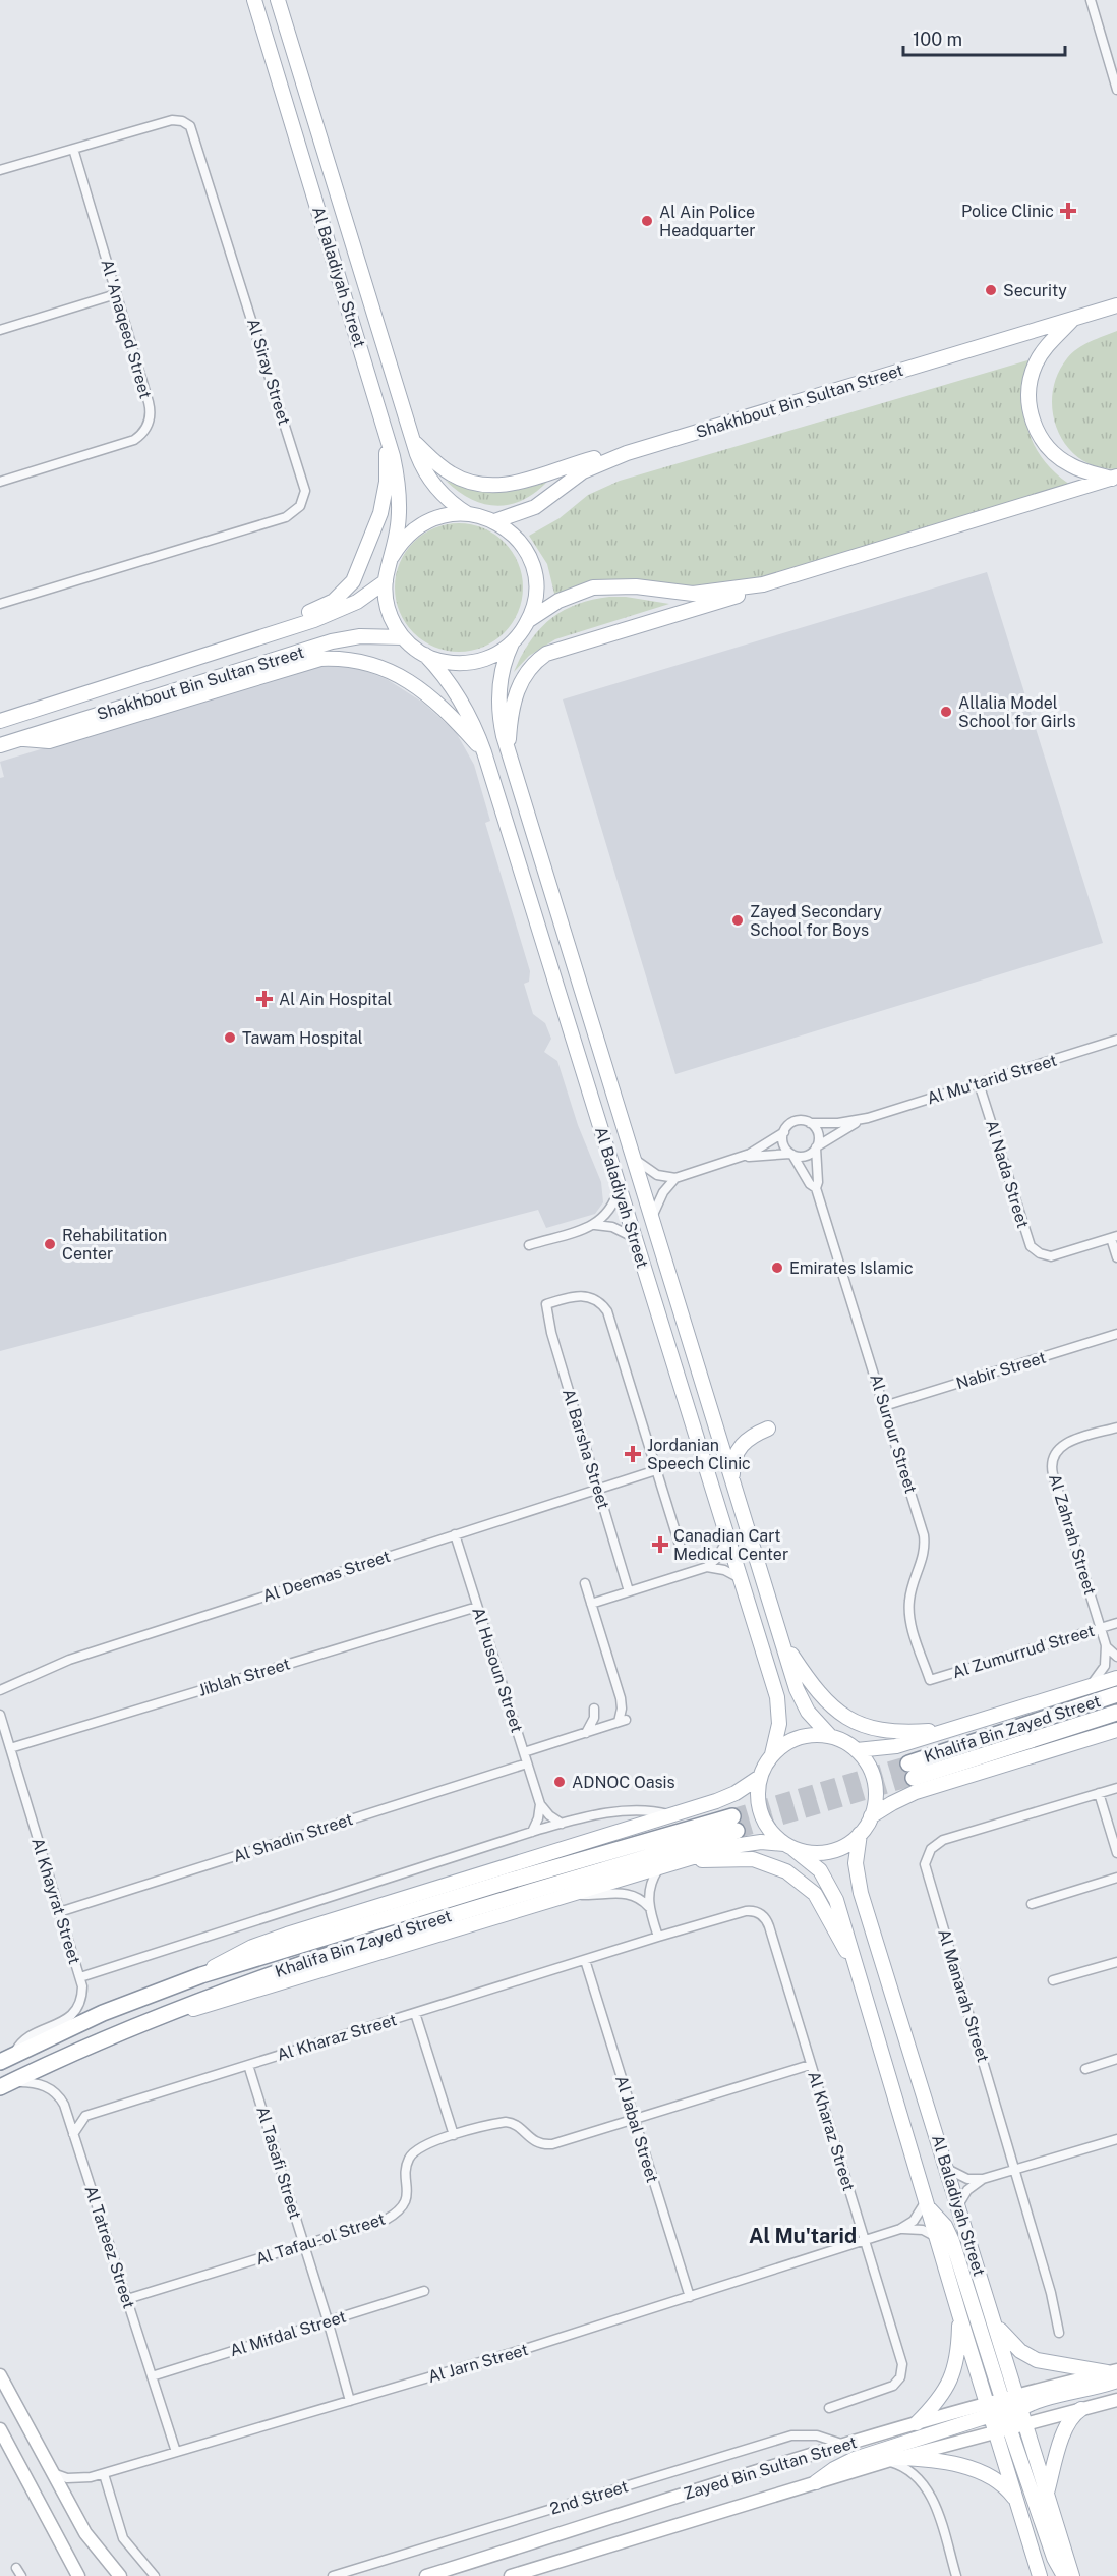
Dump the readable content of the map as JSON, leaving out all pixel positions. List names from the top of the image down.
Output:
{
  "streets": {
    "highway": ["Khalifa Bin Zayed Street"],
    "main road": ["Al Baladiyah Street", "Shakhbout Bin Sultan Street", "Zayed Bin Sultan Street"],
    "street": [
      "Al 'Anaqeed Street",
      "Al Siray Street",
      "Al Mu'tarid Street",
      "Al Nada Street",
      "Nabir Street",
      "Al Surour Street",
      "Al Barsha Street",
      "Al Zahrah Street",
      "Al Deemas Street",
      "Al Zumurrud Street",
      "Al Husoun Street",
      "Jiblah Street",
      "Al Shadin Street",
      "Al Khayrat Street",
      "Al Manarah Street",
      "Al Kharaz Street",
      "Al Jabal Street",
      "Al Tasafi Street",
      "Al Tafau-ol Street",
      "Al Tatreez Street",
      "Al Mifdal Street",
      "Al Jarn Street",
      "2nd Street"
    ]
  },
  "crossings": [
    ["Al Baladiyah Street", "Shakhbout Bin Sultan Street"],
    ["Al Baladiyah Street", "Al Jarn Street"],
    ["Al Baladiyah Street", "Zayed Bin Sultan Street"],
    ["Al 'Anaqeed Street", "Al Siray Street"],
    ["Al Mu'tarid Street", "Al Nada Street"],
    ["Al Mu'tarid Street", "Al Surour Street"],
    ["Nabir Street", "Al Surour Street"],
    ["Al Surour Street", "Al Zumurrud Street"],
    ["Al Barsha Street", "Al Deemas Street"],
    ["Al Zahrah Street", "Al Zumurrud Street"],
    ["Al Deemas Street", "Al Husoun Street"],
    ["Al Husoun Street", "Jiblah Street"],
    ["Al Husoun Street", "Al Shadin Street"],
    ["Jiblah Street", "Al Khayrat Street"],
    ["Khalifa Bin Zayed Street", "Al Khayrat Street"],
    ["Al Shadin Street", "Al Khayrat Street"],
    ["Al Kharaz Street", "Al Jabal Street"],
    ["Al Kharaz Street", "Al Tasafi Street"],
    ["Al Kharaz Street", "Al Tafau-ol Street"],
    ["Al Kharaz Street", "Al Jarn Street"],
    ["Al Jabal Street", "Al Tafau-ol Street"],
    ["Al Jabal Street", "Al Jarn Street"],
    ["Al Tasafi Street", "Al Tafau-ol Street"],
    ["Al Tasafi Street", "Al Mifdal Street"],
    ["Al Tasafi Street", "Al Jarn Street"],
    ["Al Tafau-ol Street", "Al Tatreez Street"],
    ["Al Tatreez Street", "Al Mifdal Street"],
    ["Al Tatreez Street", "Al Jarn Street"],
    ["Zayed Bin Sultan Street", "2nd Street"]
  ],
  "districts": ["Al Mu'tarid"],
  "places": {
    "health": [
      "Police Clinic",
      "Al Ain Hospital",
      "Jordanian Speech Clinic",
      "Canadian Cart Medical Center"
    ],
    "other": [
      "Al Ain Police Headquarter",
      "Security",
      "Allalia Model School for Girls",
      "Zayed Secondary School for Boys",
      "Tawam Hospital",
      "Rehabilitation Center",
      "Emirates Islamic",
      "ADNOC Oasis"
    ]
  },
  "scale_bar": "100 m"
}
